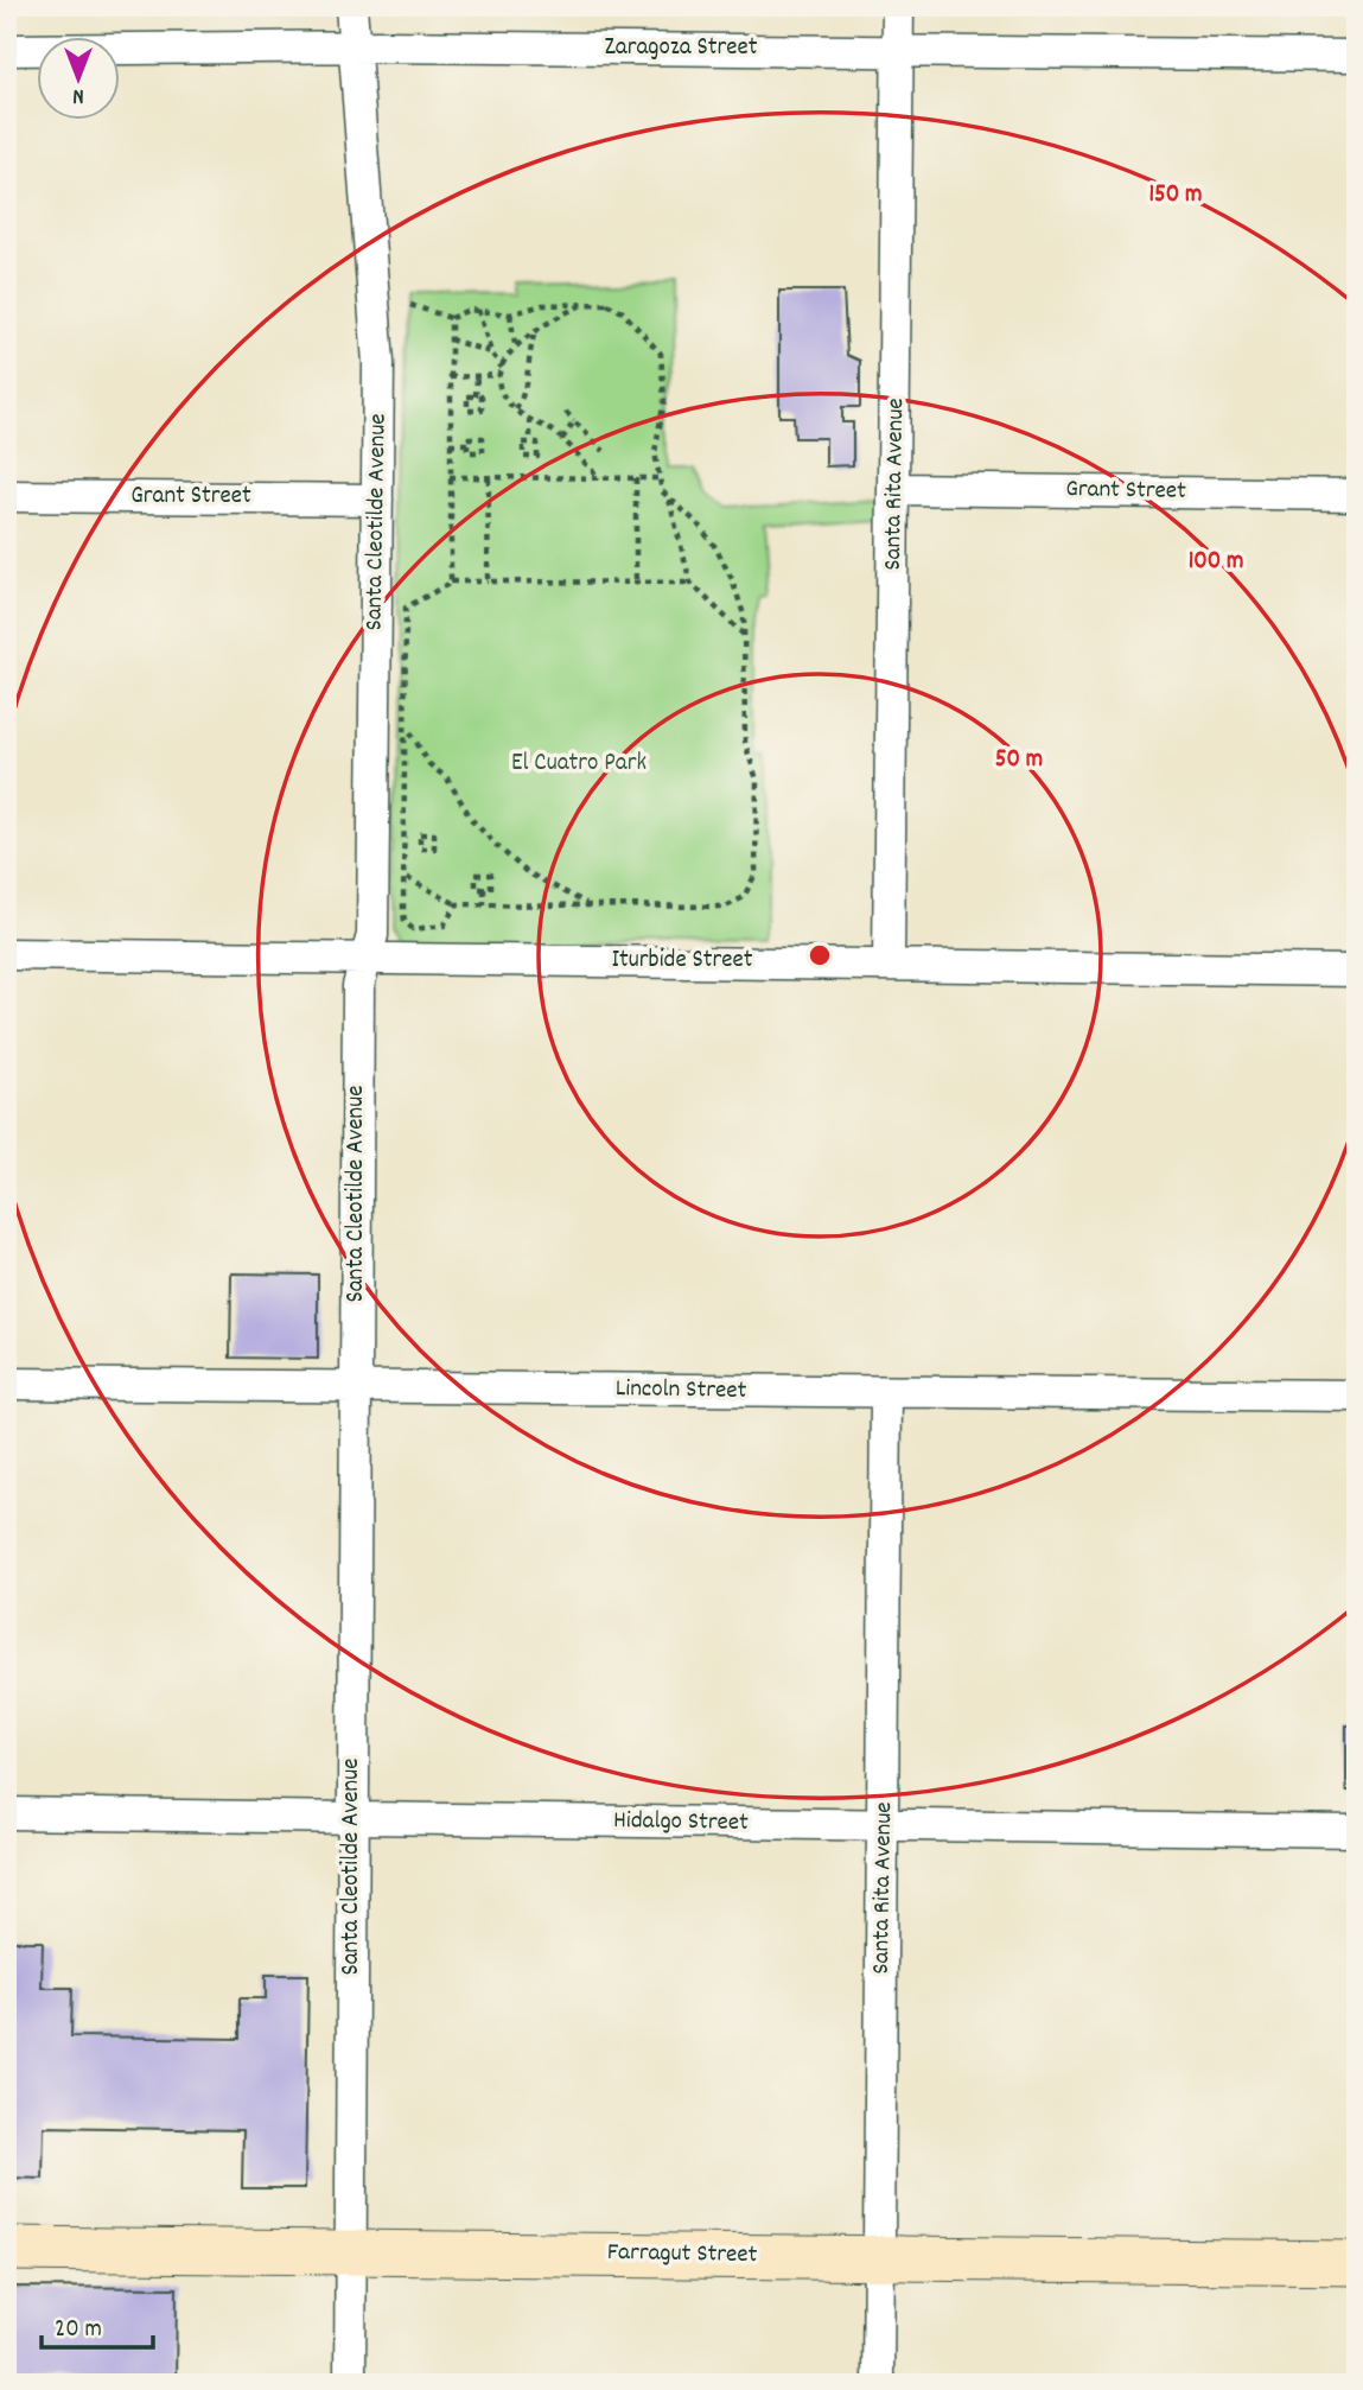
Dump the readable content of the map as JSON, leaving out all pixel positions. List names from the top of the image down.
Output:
{
  "streets": {
    "street": [
      "Zaragoza Street",
      "Santa Rita Avenue",
      "Grant Street",
      "Santa Cleotilde Avenue",
      "Iturbide Street",
      "Lincoln Street",
      "Hidalgo Street",
      "Farragut Street"
    ]
  },
  "crossings": [
    ["Zaragoza Street", "Santa Rita Avenue"],
    ["Zaragoza Street", "Santa Cleotilde Avenue"],
    ["Santa Rita Avenue", "Grant Street"],
    ["Santa Rita Avenue", "Iturbide Street"],
    ["Santa Rita Avenue", "Lincoln Street"],
    ["Santa Rita Avenue", "Hidalgo Street"],
    ["Santa Rita Avenue", "Farragut Street"],
    ["Grant Street", "Santa Cleotilde Avenue"],
    ["Santa Cleotilde Avenue", "Iturbide Street"],
    ["Santa Cleotilde Avenue", "Lincoln Street"],
    ["Santa Cleotilde Avenue", "Hidalgo Street"],
    ["Santa Cleotilde Avenue", "Farragut Street"]
  ],
  "parks": ["El Cuatro Park"],
  "scale_bar": "20 m",
  "north": "bottom",
  "rings": ["150 m", "100 m", "50 m"]
}
